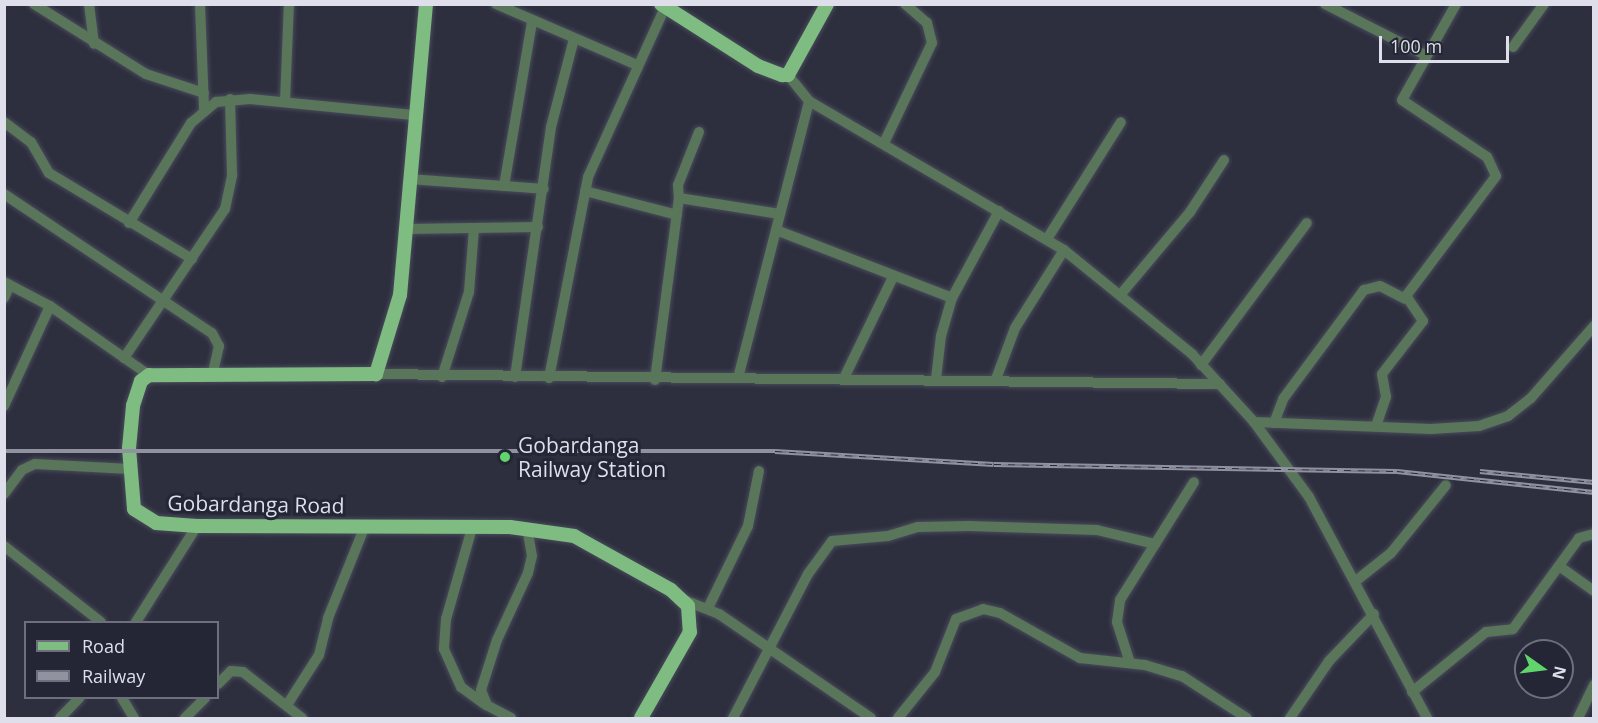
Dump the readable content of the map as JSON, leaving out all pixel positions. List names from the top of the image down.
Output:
{
  "streets": {
    "main road": ["Gobardanga Road"]
  },
  "places": ["Gobardanga Railway Station"],
  "legend": ["Road", "Railway"],
  "scale_bar": "100 m",
  "north": "right"
}
